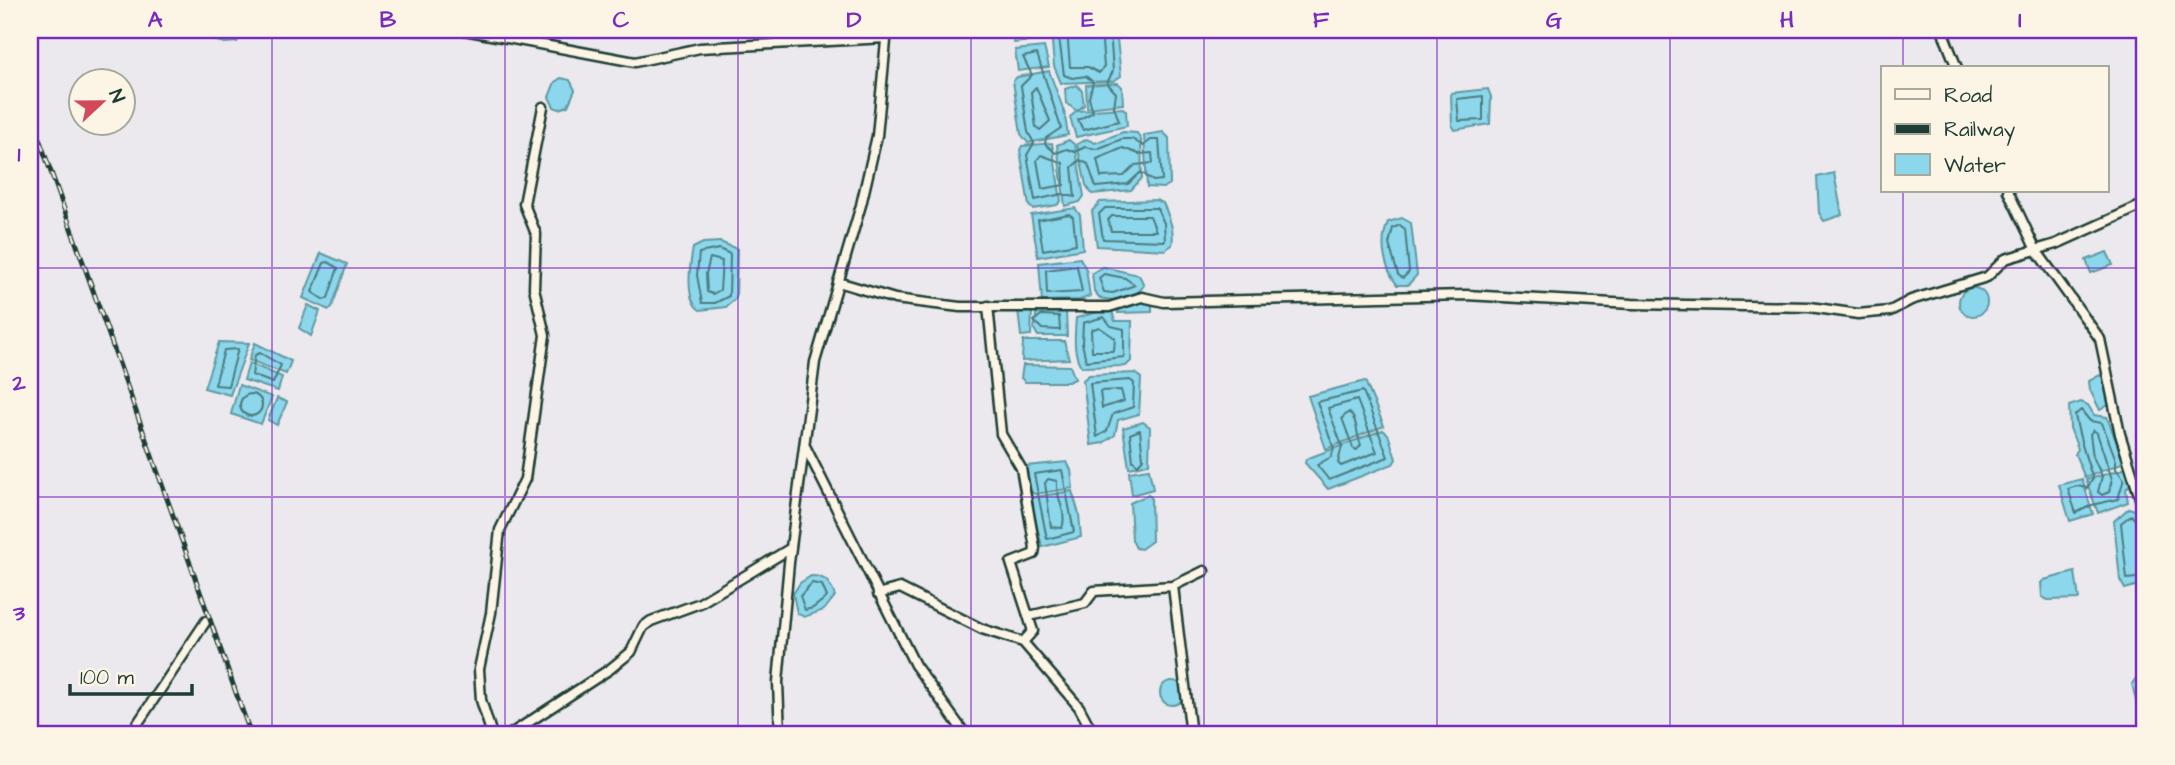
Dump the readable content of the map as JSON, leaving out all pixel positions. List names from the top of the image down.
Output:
{
  "legend": ["Road", "Railway", "Water"],
  "scale_bar": "100 m",
  "north": "right",
  "grid": {
    "columns": [
      "A",
      "B",
      "C",
      "D",
      "E",
      "F",
      "G",
      "H",
      "I"
    ],
    "rows": ["1", "2", "3"]
  }
}
